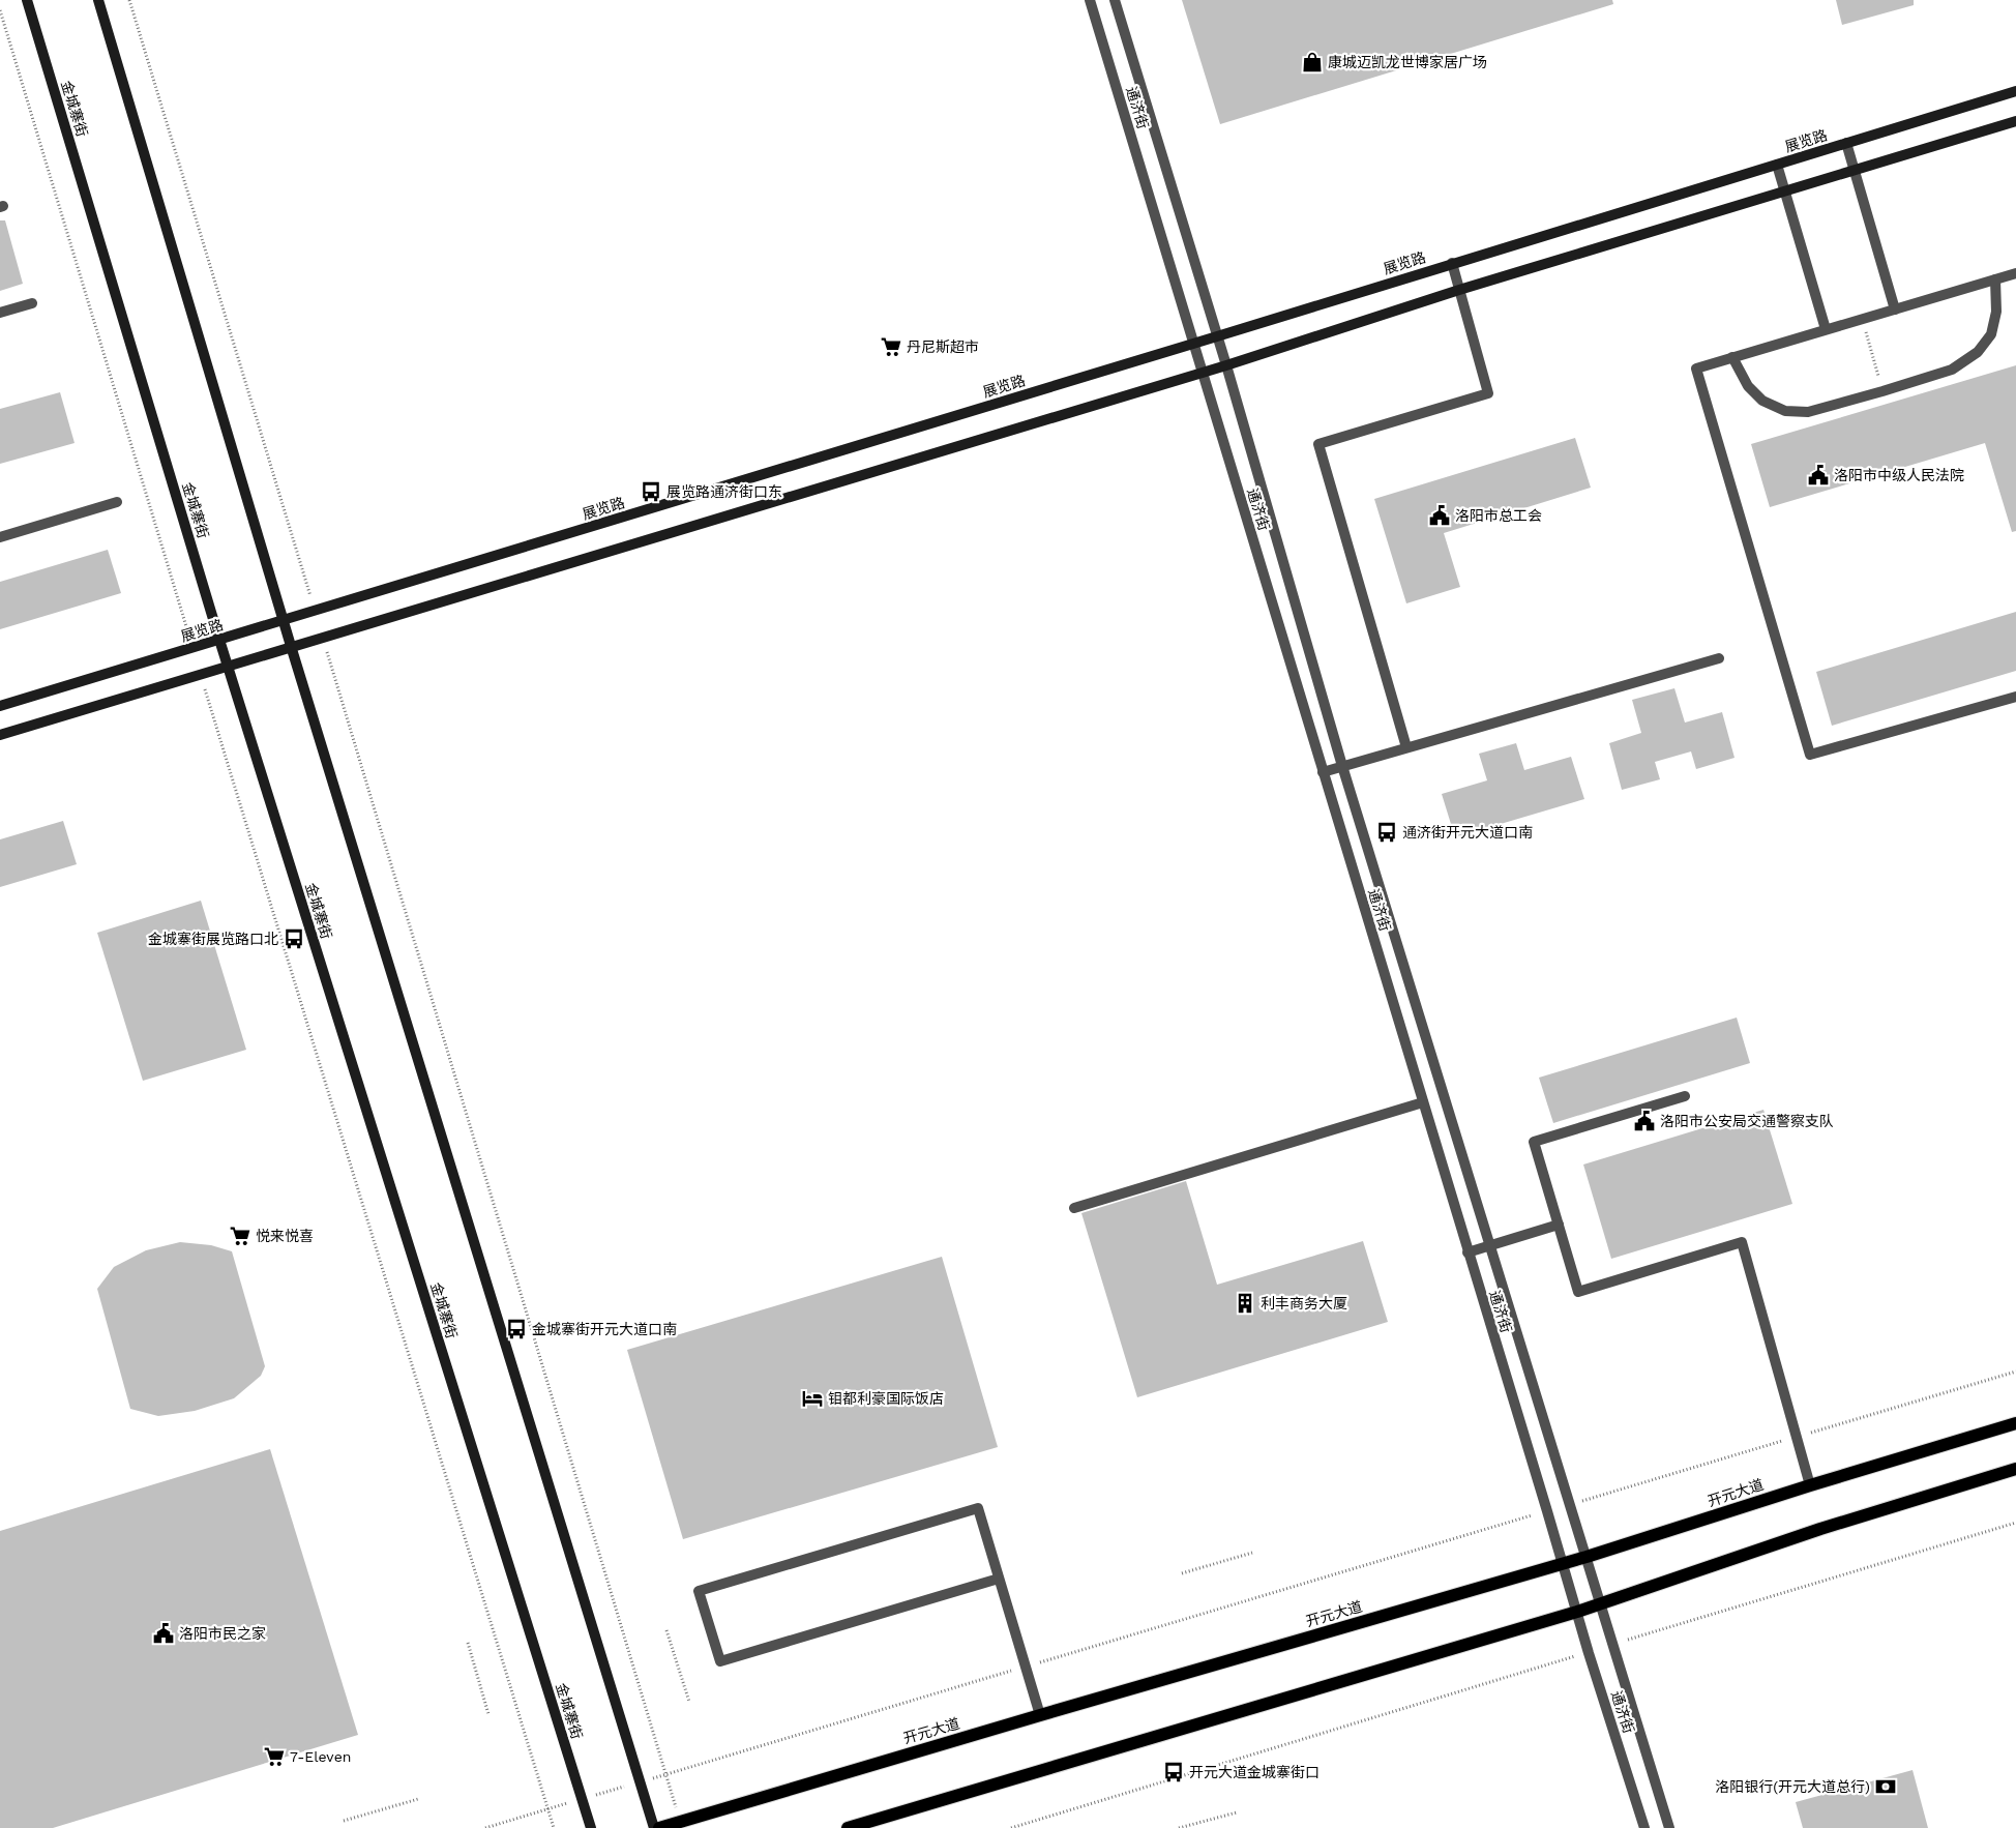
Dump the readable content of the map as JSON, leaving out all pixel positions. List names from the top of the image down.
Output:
{
  "streets": {
    "main road": ["开元大道"],
    "street": ["通济街", "金城寨街", "展览路"]
  },
  "crossings": [
    ["通济街", "展览路"],
    ["通济街", "开元大道"],
    ["金城寨街", "展览路"]
  ],
  "places": {
    "shop": ["康城迈凯龙世博家居广场"],
    "supermarket": ["丹尼斯超市", "悦来悦喜", "7-Eleven"],
    "public building": [
      "洛阳市中级人民法院",
      "洛阳市总工会",
      "洛阳市公安局交通警察支队",
      "洛阳市民之家"
    ],
    "bus stop": [
      "展览路通济街口东",
      "通济街开元大道口南",
      "金城寨街展览路口北",
      "金城寨街开元大道口南",
      "开元大道金城寨街口"
    ],
    "building": ["利丰商务大厦"],
    "hotel": ["钼都利豪国际饭店"],
    "bank": ["洛阳银行(开元大道总行)"]
  }
}
